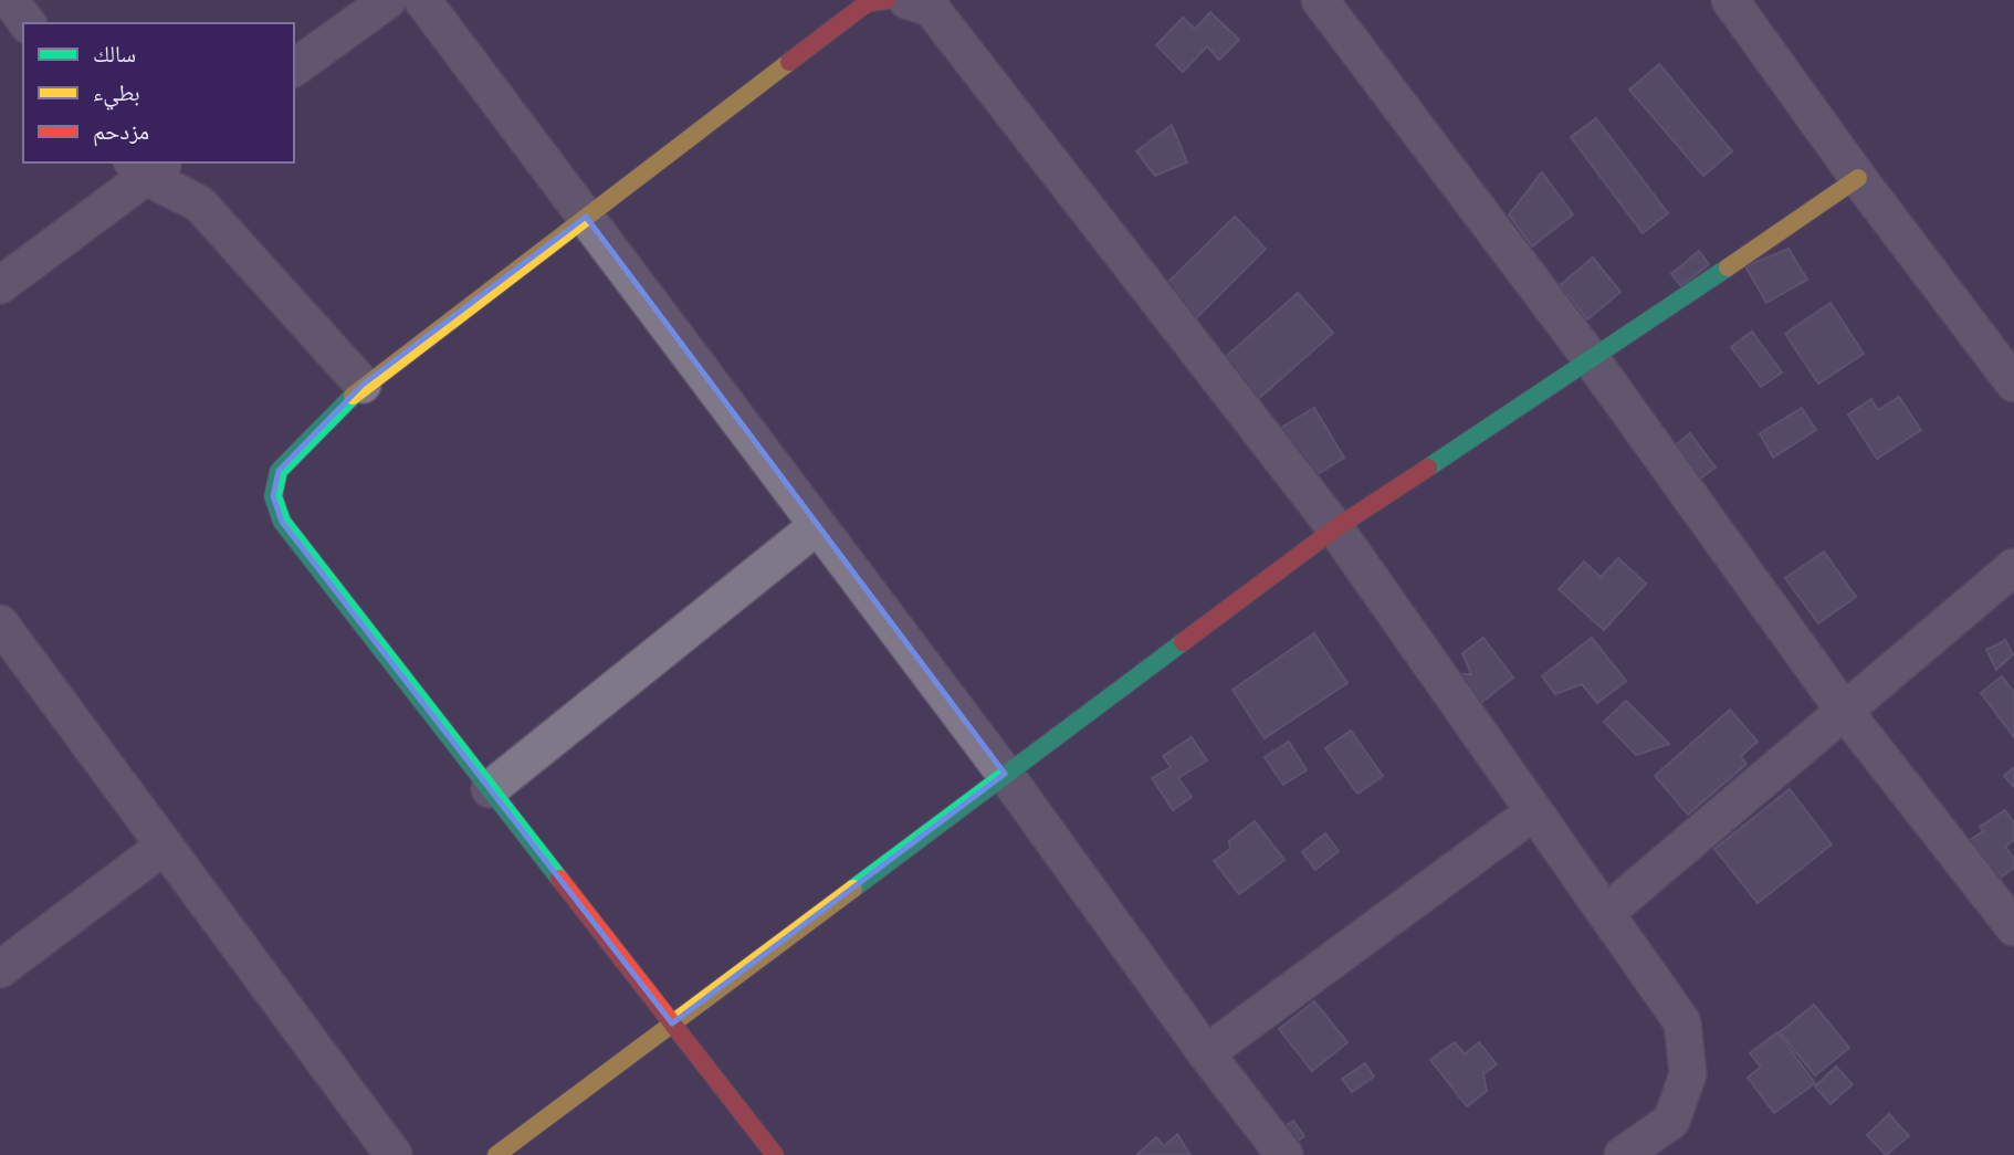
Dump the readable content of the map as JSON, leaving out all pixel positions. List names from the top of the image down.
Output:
{
  "legend": ["سالك", "بطيء", "مزدحم"]
}
